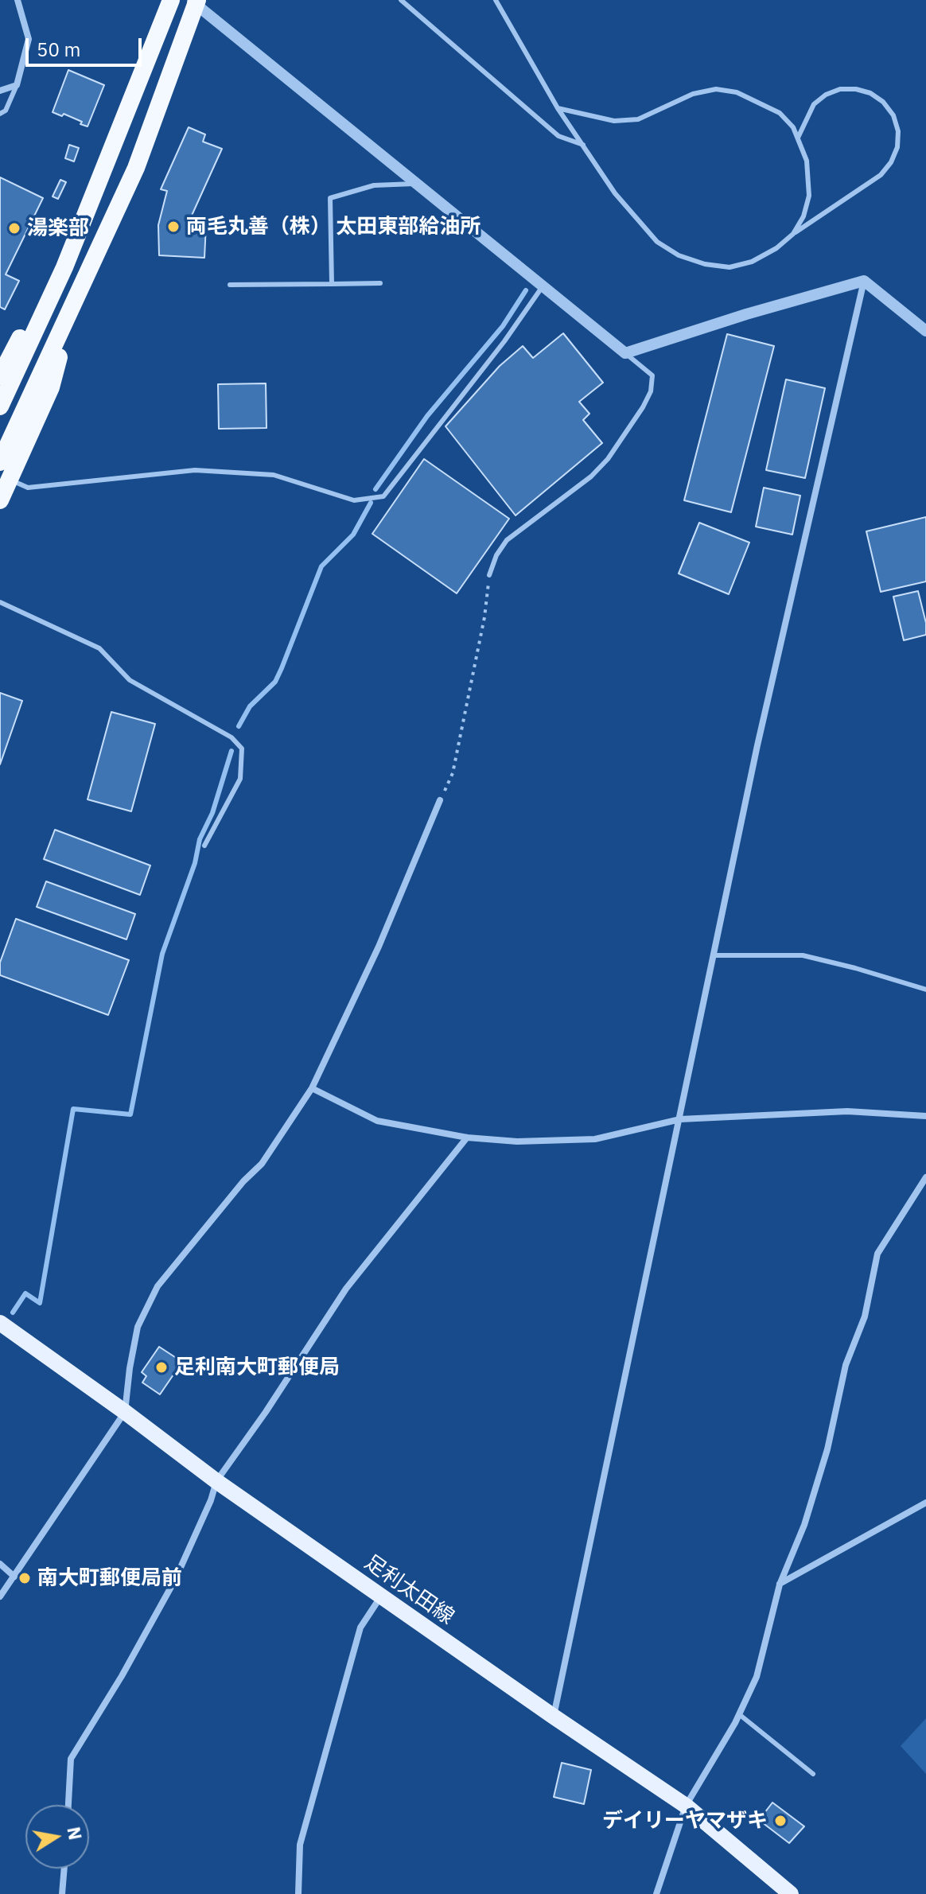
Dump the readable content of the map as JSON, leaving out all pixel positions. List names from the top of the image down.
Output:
{
  "streets": {
    "main road": ["足利太田線"]
  },
  "places": [
    "両毛丸善（株） 太田東部給油所",
    "湯楽部",
    "足利南大町郵便局",
    "南大町郵便局前",
    "デイリーヤマザキ"
  ],
  "scale_bar": "50 m",
  "north": "right"
}
